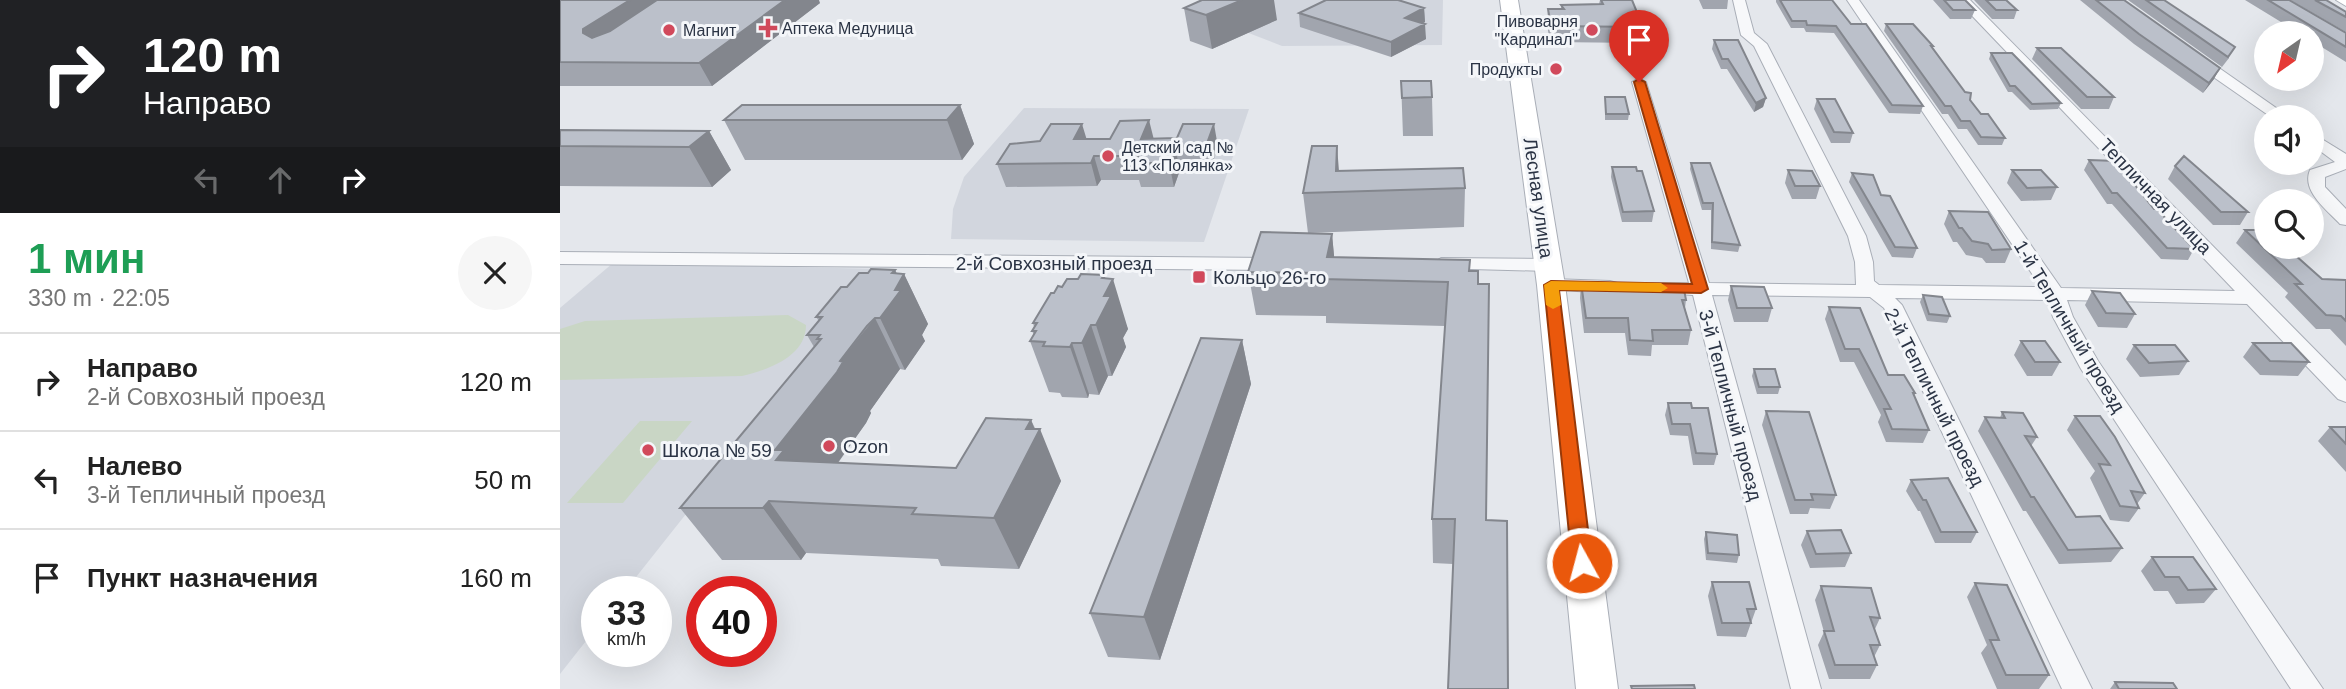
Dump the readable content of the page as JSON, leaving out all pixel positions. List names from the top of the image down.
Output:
{
  "streets": {
    "street": [
      "Тепличная улица",
      "Лесная улица",
      "2-й Совхозный проезд",
      "1-й Тепличный проезд",
      "2-й Тепличный проезд",
      "3-й Тепличный проезд"
    ]
  },
  "places": {
    "health": ["Аптека Медуница"],
    "other": [
      "Магнит",
      "Пивоварня \"Кардинал\"",
      "Продукты",
      "Детский сад № 113 «Полянка»",
      "Ozon",
      "Школа № 59"
    ],
    "transit": ["Кольцо 26-го"]
  },
  "north": "bottom left",
  "page": {
    "turn": ["120 m", "Направо"],
    "heading": ["1 мин", "330 m · 22:05"],
    "list": [
      {
        "name": "Направо",
        "note": "2-й Совхозный проезд",
        "value": "120 m"
      },
      {
        "name": "Налево",
        "note": "3-й Тепличный проезд",
        "value": "50 m"
      },
      {
        "name": "Пункт назначения",
        "value": "160 m"
      }
    ],
    "speed": "33 km/h",
    "limit": "40"
  }
}
